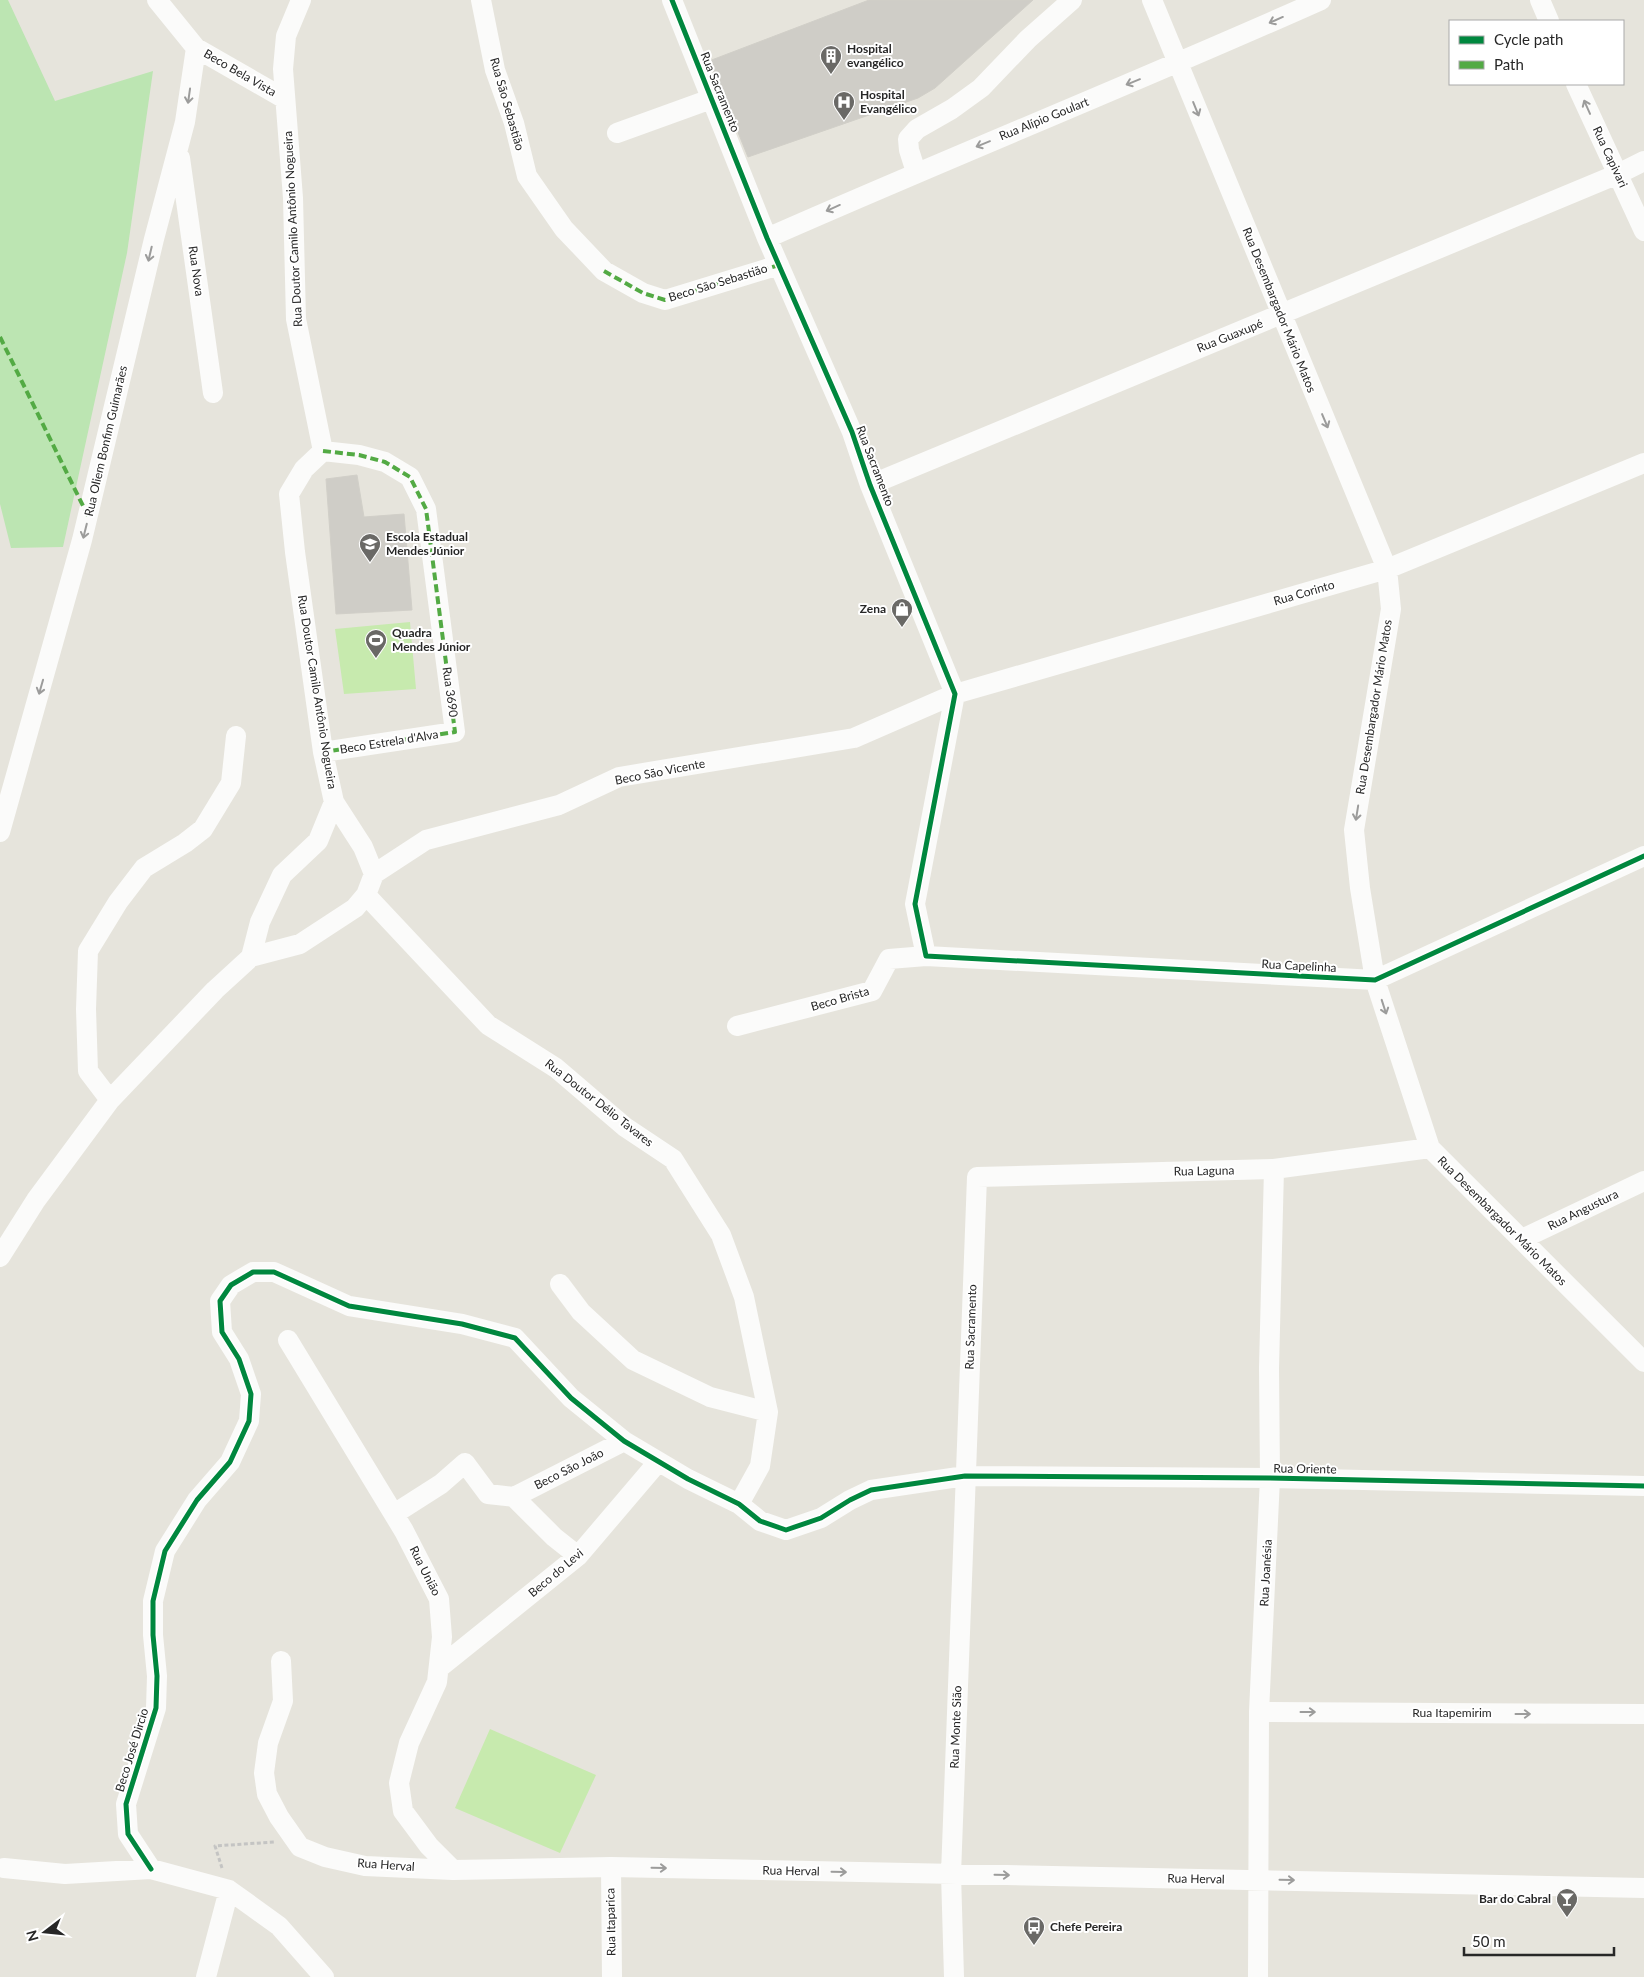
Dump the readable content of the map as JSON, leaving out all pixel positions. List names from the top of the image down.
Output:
{
  "streets": {
    "street": [
      "Beco Bela Vista",
      "Rua Sacramento",
      "Rua São Sebastião",
      "Rua Alípio Goulart",
      "Rua Capivari",
      "Rua Doutor Camilo Antônio Nogueira",
      "Rua Nova",
      "Beco São Sebastião",
      "Rua Desembargador Mário Matos",
      "Rua Guaxupé",
      "Rua Oliem Bonfim Guimarães",
      "Rua Corinto",
      "Rua 3690",
      "Beco Estrela d'Alva",
      "Beco São Vicente",
      "Rua Capelinha",
      "Beco Brista",
      "Rua Doutor Délio Tavares",
      "Rua Laguna",
      "Rua Angustura",
      "Beco São João",
      "Rua Oriente",
      "Rua União",
      "Beco do Levi",
      "Rua Joanésia",
      "Rua Itapemirim",
      "Rua Monte Sião",
      "Beco José Dircio",
      "Rua Herval",
      "Rua Itaparica"
    ]
  },
  "crossings": [
    ["Beco Bela Vista", "Rua Doutor Camilo Antônio Nogueira"],
    ["Beco Bela Vista", "Rua Oliem Bonfim Guimarães"],
    ["Rua Sacramento", "Rua Alípio Goulart"],
    ["Rua Sacramento", "Beco São Sebastião"],
    ["Rua Sacramento", "Rua Guaxupé"],
    ["Rua Sacramento", "Rua Corinto"],
    ["Rua Sacramento", "Beco São Vicente"],
    ["Rua Sacramento", "Rua Laguna"],
    ["Rua Sacramento", "Rua Oriente"],
    ["Rua Sacramento", "Rua Monte Sião"],
    ["Rua São Sebastião", "Beco São Sebastião"],
    ["Rua Alípio Goulart", "Rua Desembargador Mário Matos"],
    ["Rua Capivari", "Rua Guaxupé"],
    ["Rua Doutor Camilo Antônio Nogueira", "Rua 3690"],
    ["Rua Doutor Camilo Antônio Nogueira", "Beco Estrela d'Alva"],
    ["Rua Doutor Camilo Antônio Nogueira", "Beco São Vicente"],
    ["Rua Nova", "Rua Oliem Bonfim Guimarães"],
    ["Rua Desembargador Mário Matos", "Rua Guaxupé"],
    ["Rua Desembargador Mário Matos", "Rua Corinto"],
    ["Rua Desembargador Mário Matos", "Rua Capelinha"],
    ["Rua Desembargador Mário Matos", "Rua Laguna"],
    ["Rua Desembargador Mário Matos", "Rua Angustura"],
    ["Rua Corinto", "Beco São Vicente"],
    ["Rua 3690", "Beco Estrela d'Alva"],
    ["Rua Capelinha", "Beco Brista"],
    ["Rua Doutor Délio Tavares", "Rua Oriente"],
    ["Rua Laguna", "Rua Joanésia"],
    ["Beco São João", "Rua Oriente"],
    ["Rua Oriente", "Beco do Levi"],
    ["Rua Oriente", "Rua Joanésia"],
    ["Rua Oriente", "Rua Monte Sião"],
    ["Rua Oriente", "Beco José Dircio"],
    ["Rua União", "Beco do Levi"],
    ["Rua União", "Rua Herval"],
    ["Rua Joanésia", "Rua Itapemirim"],
    ["Rua Joanésia", "Rua Herval"],
    ["Rua Monte Sião", "Rua Herval"],
    ["Rua Herval", "Rua Itaparica"]
  ],
  "one_way": [
    "Rua Alípio Goulart",
    "Rua Capivari",
    "Rua Desembargador Mário Matos",
    "Rua Oliem Bonfim Guimarães",
    "Rua Itapemirim",
    "Rua Herval"
  ],
  "places": {
    "building": ["Hospital evangélico"],
    "hospital": ["Hospital Evangélico"],
    "school or university": ["Escola Estadual Mendes Júnior"],
    "shop": ["Zena"],
    "sports": ["Quadra Mendes Júnior"],
    "bar": ["Bar do Cabral"],
    "bus stop": ["Chefe Pereira"]
  },
  "legend": ["Cycle path", "Path"],
  "scale_bar": "50 m",
  "north": "left"
}
